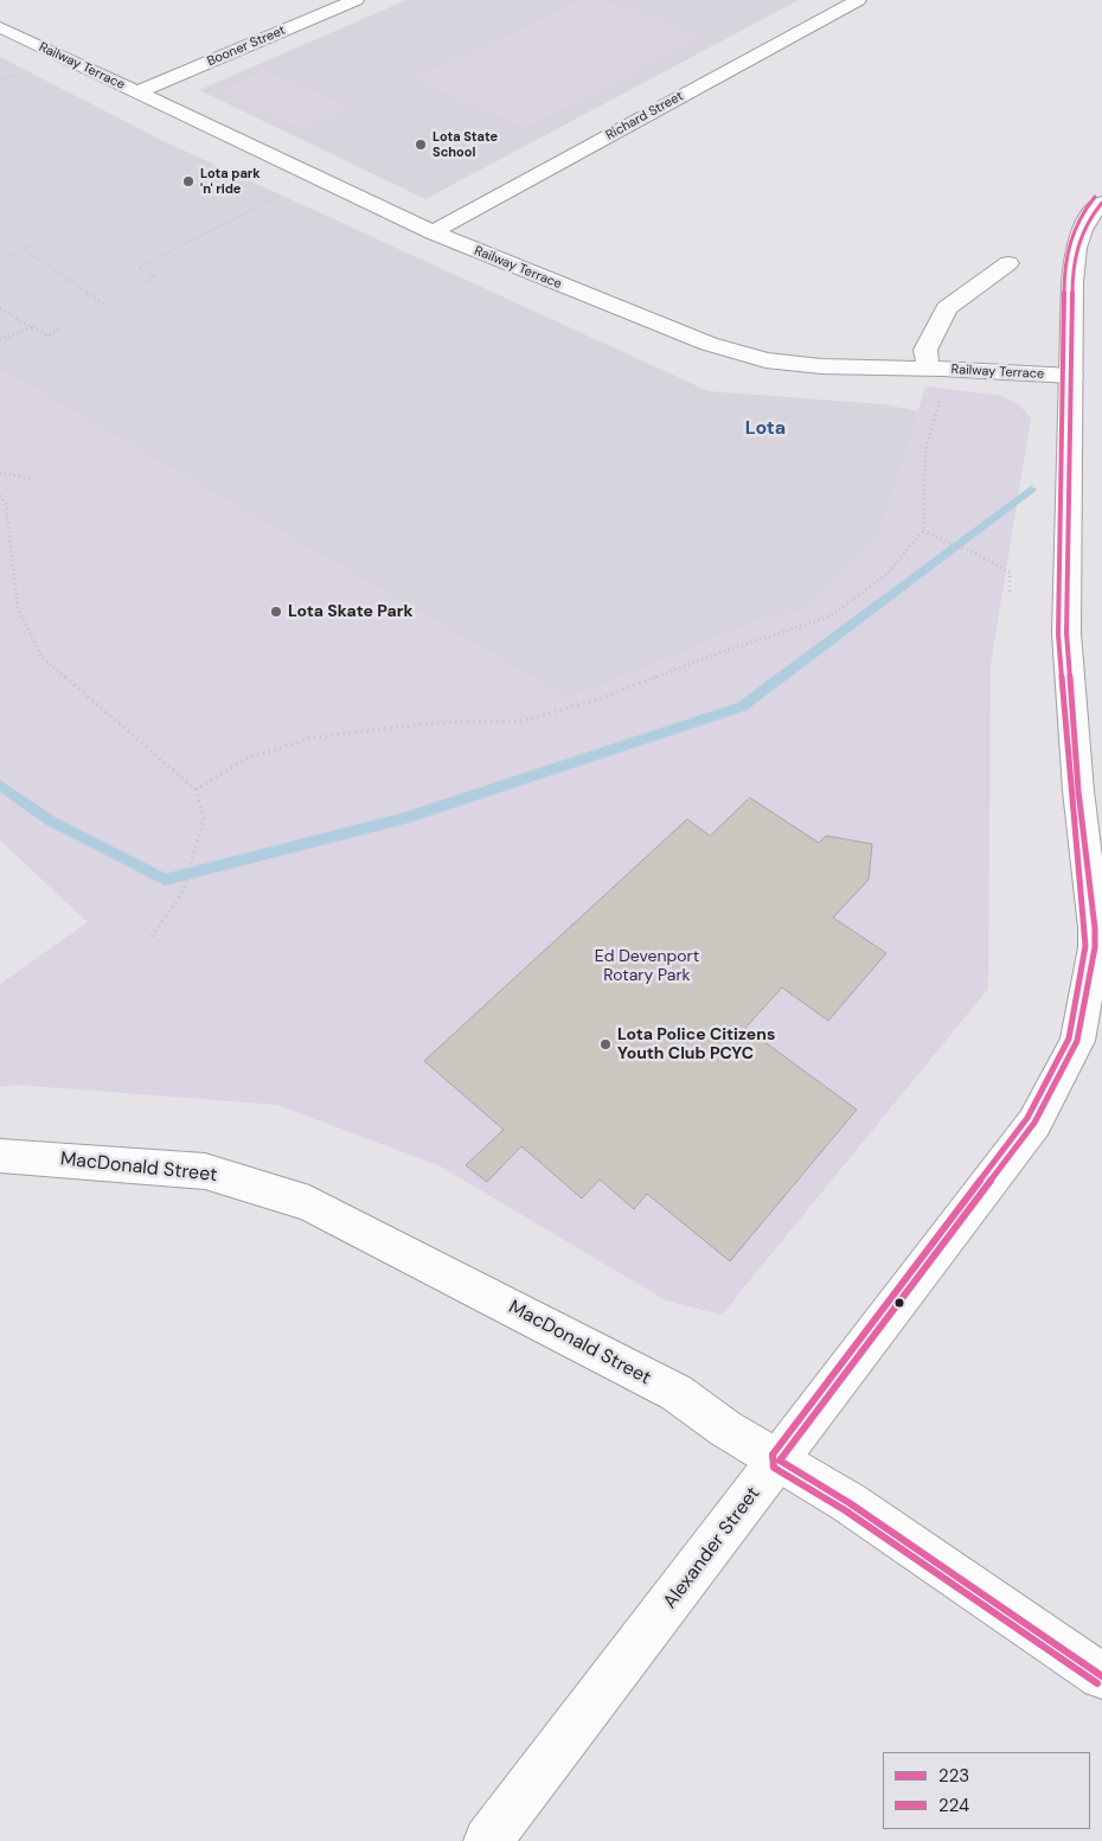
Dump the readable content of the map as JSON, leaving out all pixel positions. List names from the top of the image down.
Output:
{
  "streets": {
    "street": [
      "Booner Street",
      "Railway Terrace",
      "Richard Street",
      "MacDonald Street",
      "Alexander Street"
    ]
  },
  "crossings": [
    ["Booner Street", "Railway Terrace"],
    ["Railway Terrace", "Richard Street"],
    ["Railway Terrace", "Alexander Street"],
    ["MacDonald Street", "Alexander Street"]
  ],
  "districts": ["Lota"],
  "parks": ["Ed Devenport Rotary Park"],
  "places": [
    "Lota State School",
    "Lota park 'n' ride",
    "Lota Skate Park",
    "Lota Police Citizens Youth Club PCYC"
  ],
  "lines": ["transit line 224", "transit line 223"],
  "legend": ["223", "224"]
}
